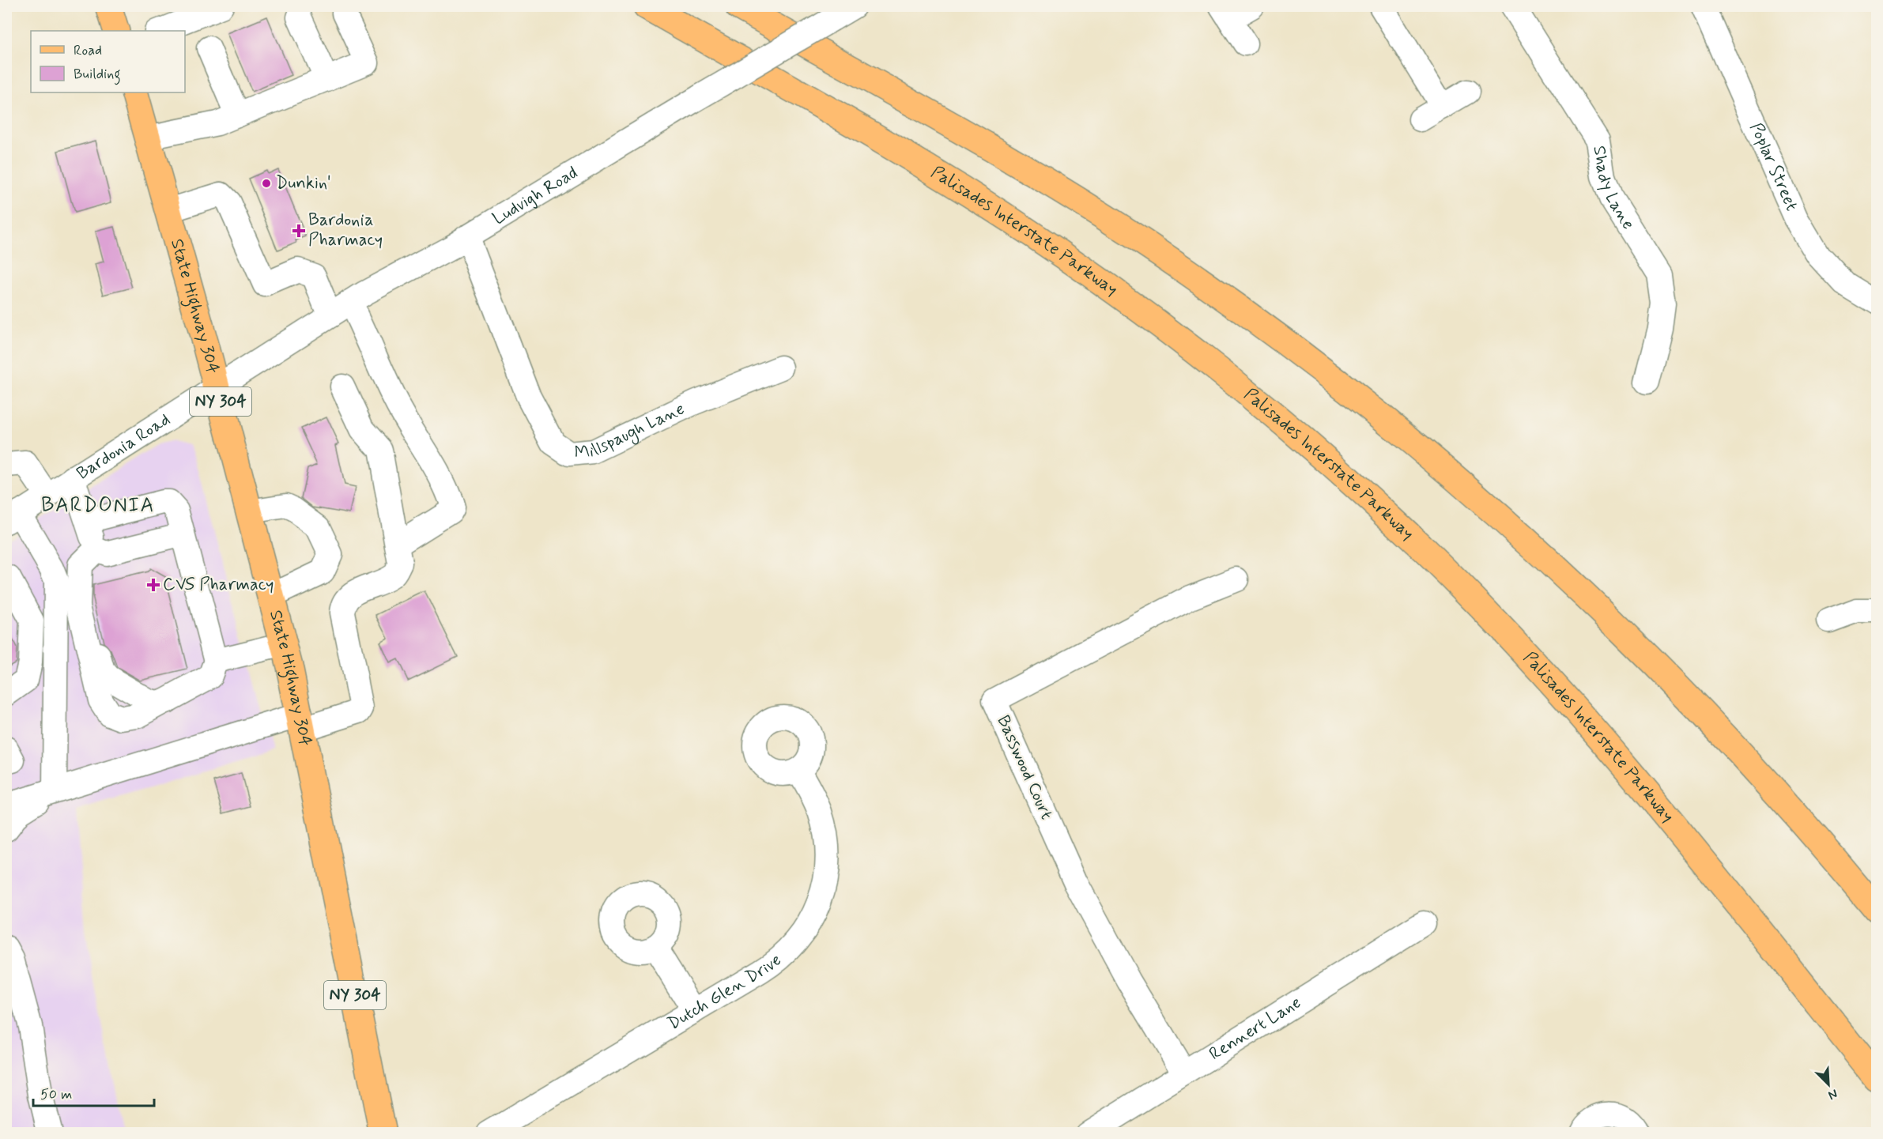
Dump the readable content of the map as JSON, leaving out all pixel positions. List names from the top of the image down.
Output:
{
  "streets": {
    "main road": ["Palisades Interstate Parkway", "State Highway 304", "NY 304"],
    "street": [
      "Poplar Street",
      "Shady Lane",
      "Ludvigh Road",
      "Millspaugh Lane",
      "Bardonia Road",
      "Basswood Court",
      "Dutch Glen Drive",
      "Rennert Lane"
    ]
  },
  "crossings": [
    ["Ludvigh Road", "State Highway 304"],
    ["Ludvigh Road", "Millspaugh Lane"],
    ["Ludvigh Road", "Bardonia Road"],
    ["State Highway 304", "Bardonia Road"],
    ["Basswood Court", "Rennert Lane"]
  ],
  "districts": ["BARDONIA"],
  "places": {
    "other": ["Dunkin'"],
    "health": ["Bardonia Pharmacy", "CVS Pharmacy"]
  },
  "legend": ["Road", "Building"],
  "scale_bar": "50 m",
  "north": "bottom right"
}
